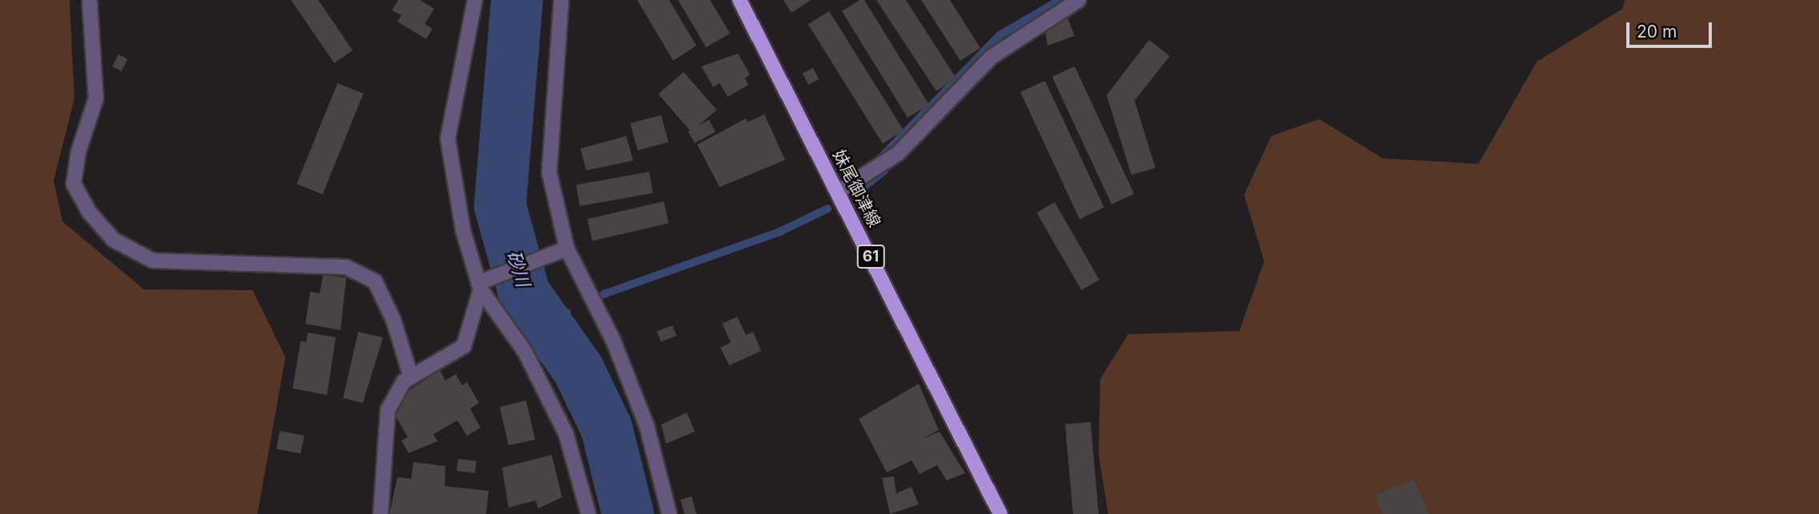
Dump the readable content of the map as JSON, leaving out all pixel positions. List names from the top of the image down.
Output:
{
  "streets": {
    "main road": ["妹尾御津線", "61"]
  },
  "water": ["砂川"],
  "scale_bar": "20 m"
}
